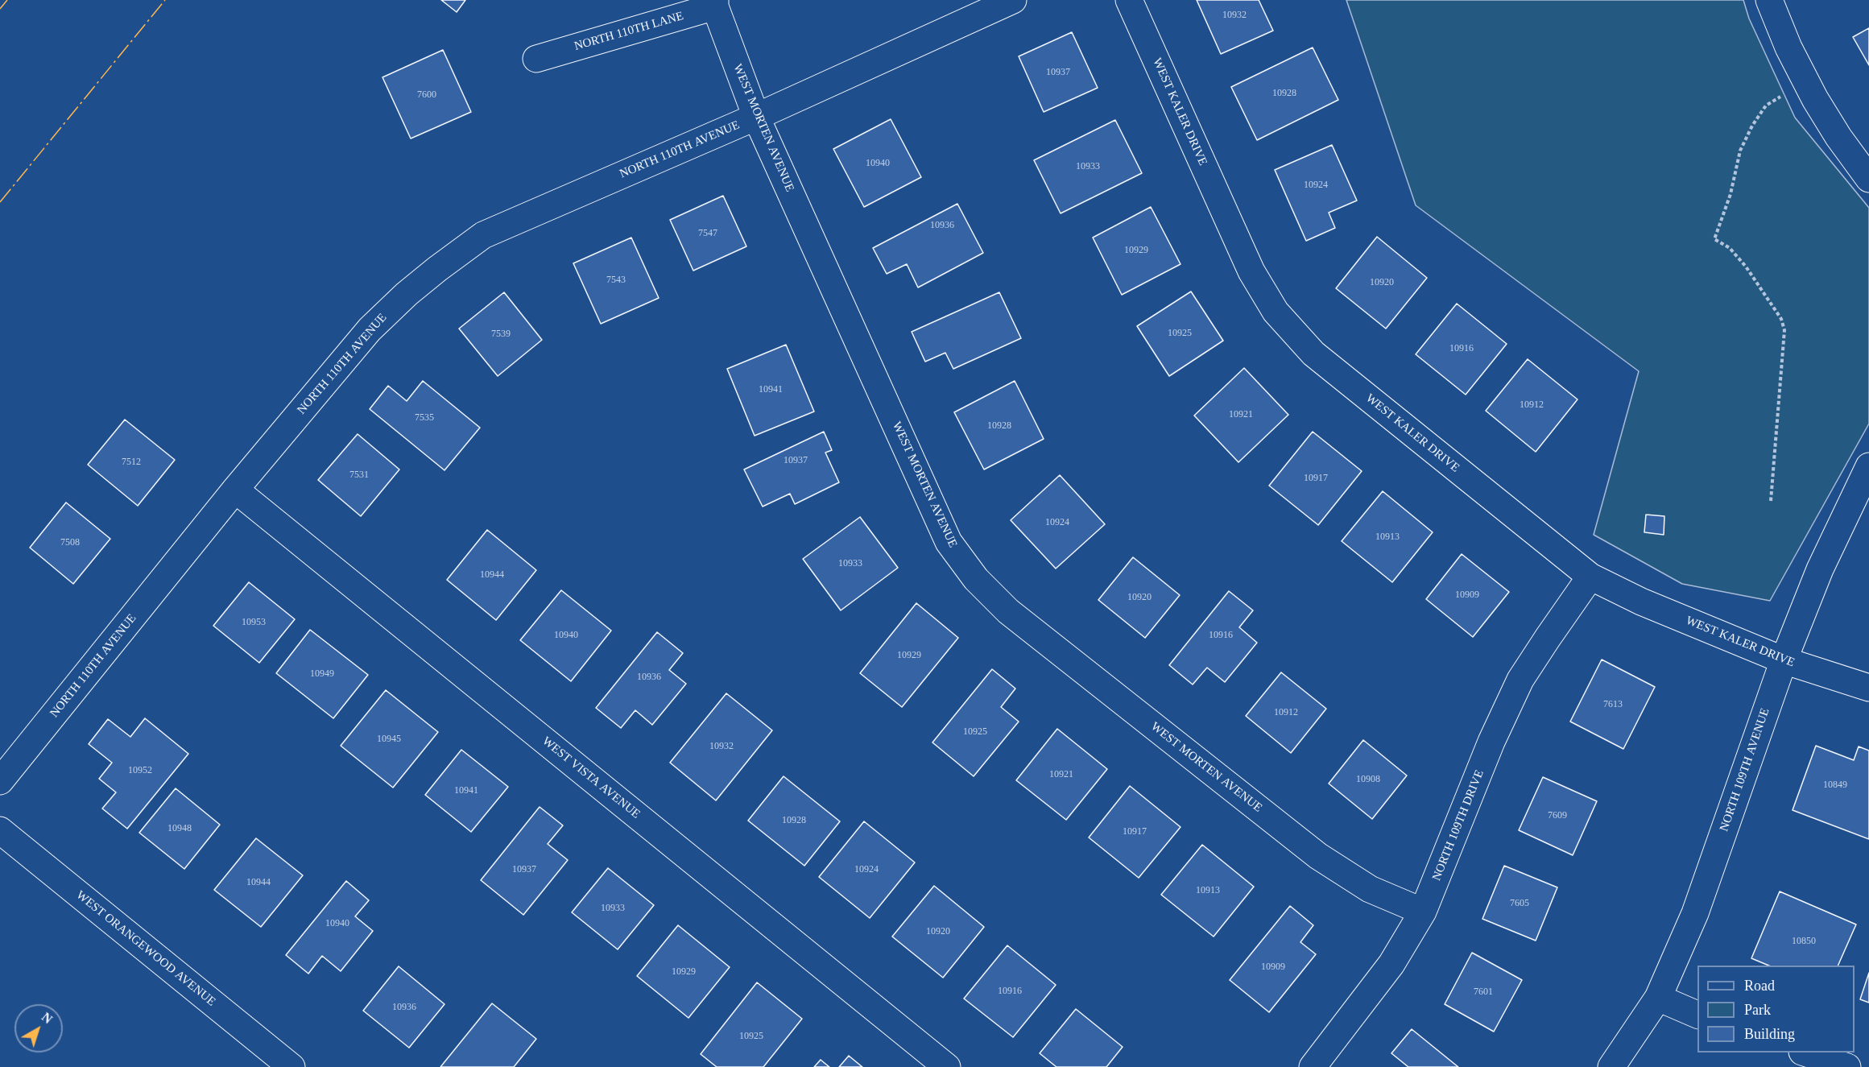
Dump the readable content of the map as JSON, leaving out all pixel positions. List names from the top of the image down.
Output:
{
  "streets": {
    "street": [
      "NORTH 110TH LANE",
      "WEST KALER DRIVE",
      "WEST MORTEN AVENUE",
      "NORTH 110TH AVENUE",
      "NORTH 109TH AVENUE",
      "WEST VISTA AVENUE",
      "NORTH 109TH DRIVE",
      "WEST ORANGEWOOD AVENUE"
    ]
  },
  "crossings": [
    ["NORTH 110TH LANE", "WEST MORTEN AVENUE"],
    ["WEST KALER DRIVE", "NORTH 109TH AVENUE"],
    ["WEST KALER DRIVE", "NORTH 109TH DRIVE"],
    ["WEST MORTEN AVENUE", "NORTH 110TH AVENUE"],
    ["WEST MORTEN AVENUE", "NORTH 109TH DRIVE"],
    ["NORTH 110TH AVENUE", "WEST VISTA AVENUE"]
  ],
  "house_numbers": [
    "10932",
    "10937",
    "10928",
    "7600",
    "10940",
    "10933",
    "10924",
    "10936",
    "7547",
    "10929",
    "7543",
    "10920",
    "10925",
    "7539",
    "10916",
    "10941",
    "10912",
    "10921",
    "7535",
    "10928",
    "10937",
    "7512",
    "7531",
    "10917",
    "10924",
    "10913",
    "7508",
    "10933",
    "10944",
    "10909",
    "10920",
    "10953",
    "10940",
    "10916",
    "10929",
    "10949",
    "10936",
    "7613",
    "10912",
    "10925",
    "10945",
    "10932",
    "10952",
    "10921",
    "10908",
    "10849",
    "10941",
    "7609",
    "10928",
    "10948",
    "10917",
    "10937",
    "10924",
    "10944",
    "10913",
    "7605",
    "10933",
    "10940",
    "10920",
    "10850",
    "10909",
    "10929",
    "10916",
    "7601",
    "10936",
    "10925"
  ],
  "legend": ["Road", "Park", "Building"],
  "north": "top right"
}
